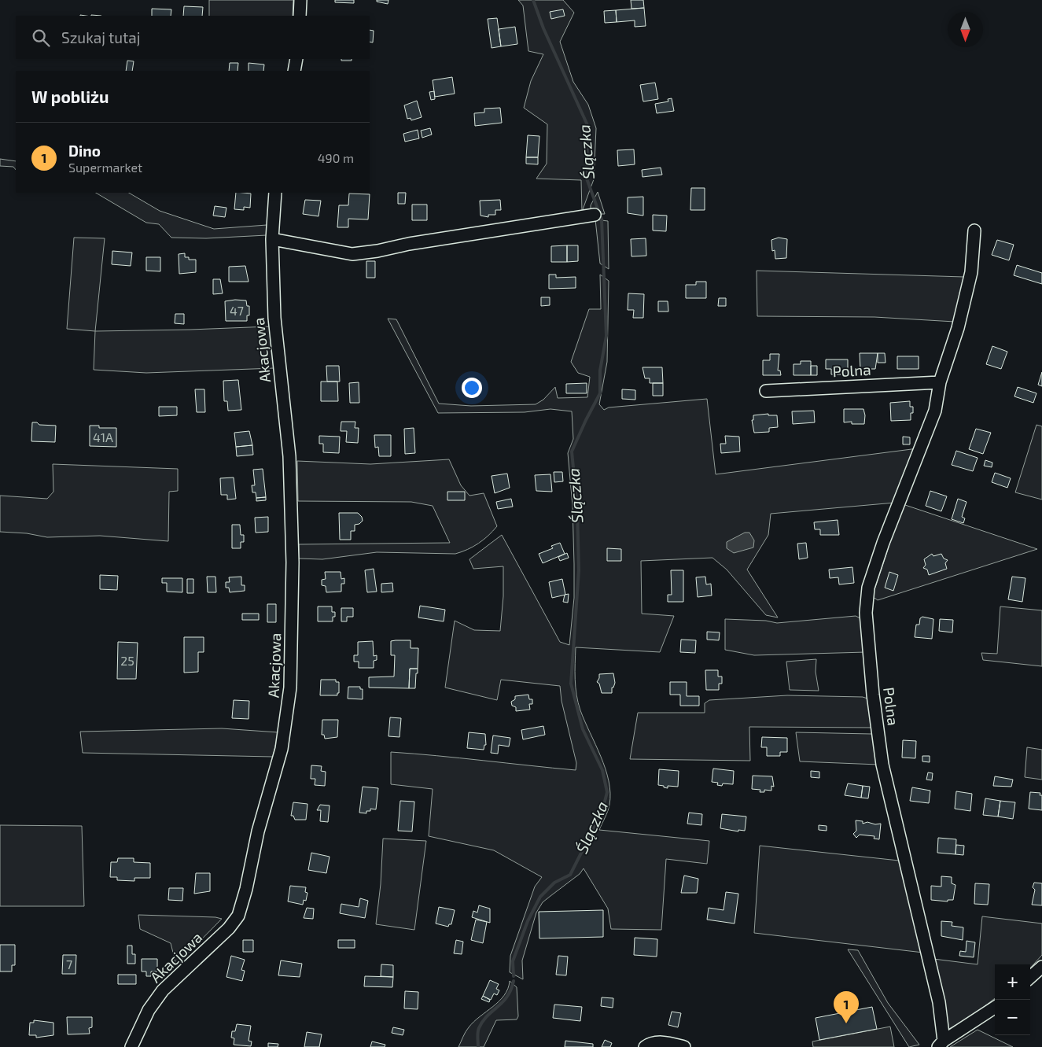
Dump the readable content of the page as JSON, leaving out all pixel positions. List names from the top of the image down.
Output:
{
  "streets": {
    "street": ["Akacjowa", "Polna"]
  },
  "water": ["Ślączka"],
  "house_numbers": [
    "47",
    "41A",
    "25",
    "7"
  ],
  "north": "bottom",
  "page": {
    "search": "Szukaj tutaj",
    "heading": "W pobliżu",
    "list": [
      {
        "mark": "1",
        "name": "Dino",
        "note": "Supermarket",
        "value": "490 m"
      }
    ],
    "map_buttons": ["+", "−"],
    "pins": "1"
  }
}
